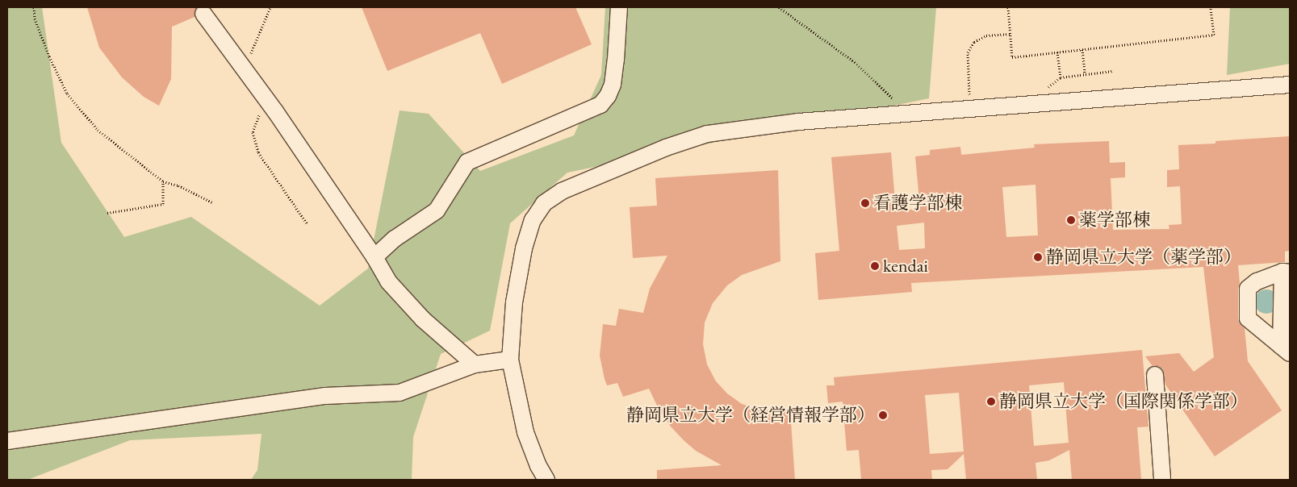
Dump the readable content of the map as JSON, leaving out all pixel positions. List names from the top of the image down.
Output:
{
  "places": [
    "看護学部棟",
    "薬学部棟",
    "静岡県立大学（薬学部）",
    "kendai",
    "静岡県立大学（国際関係学部）",
    "静岡県立大学（経営情報学部）"
  ]
}
